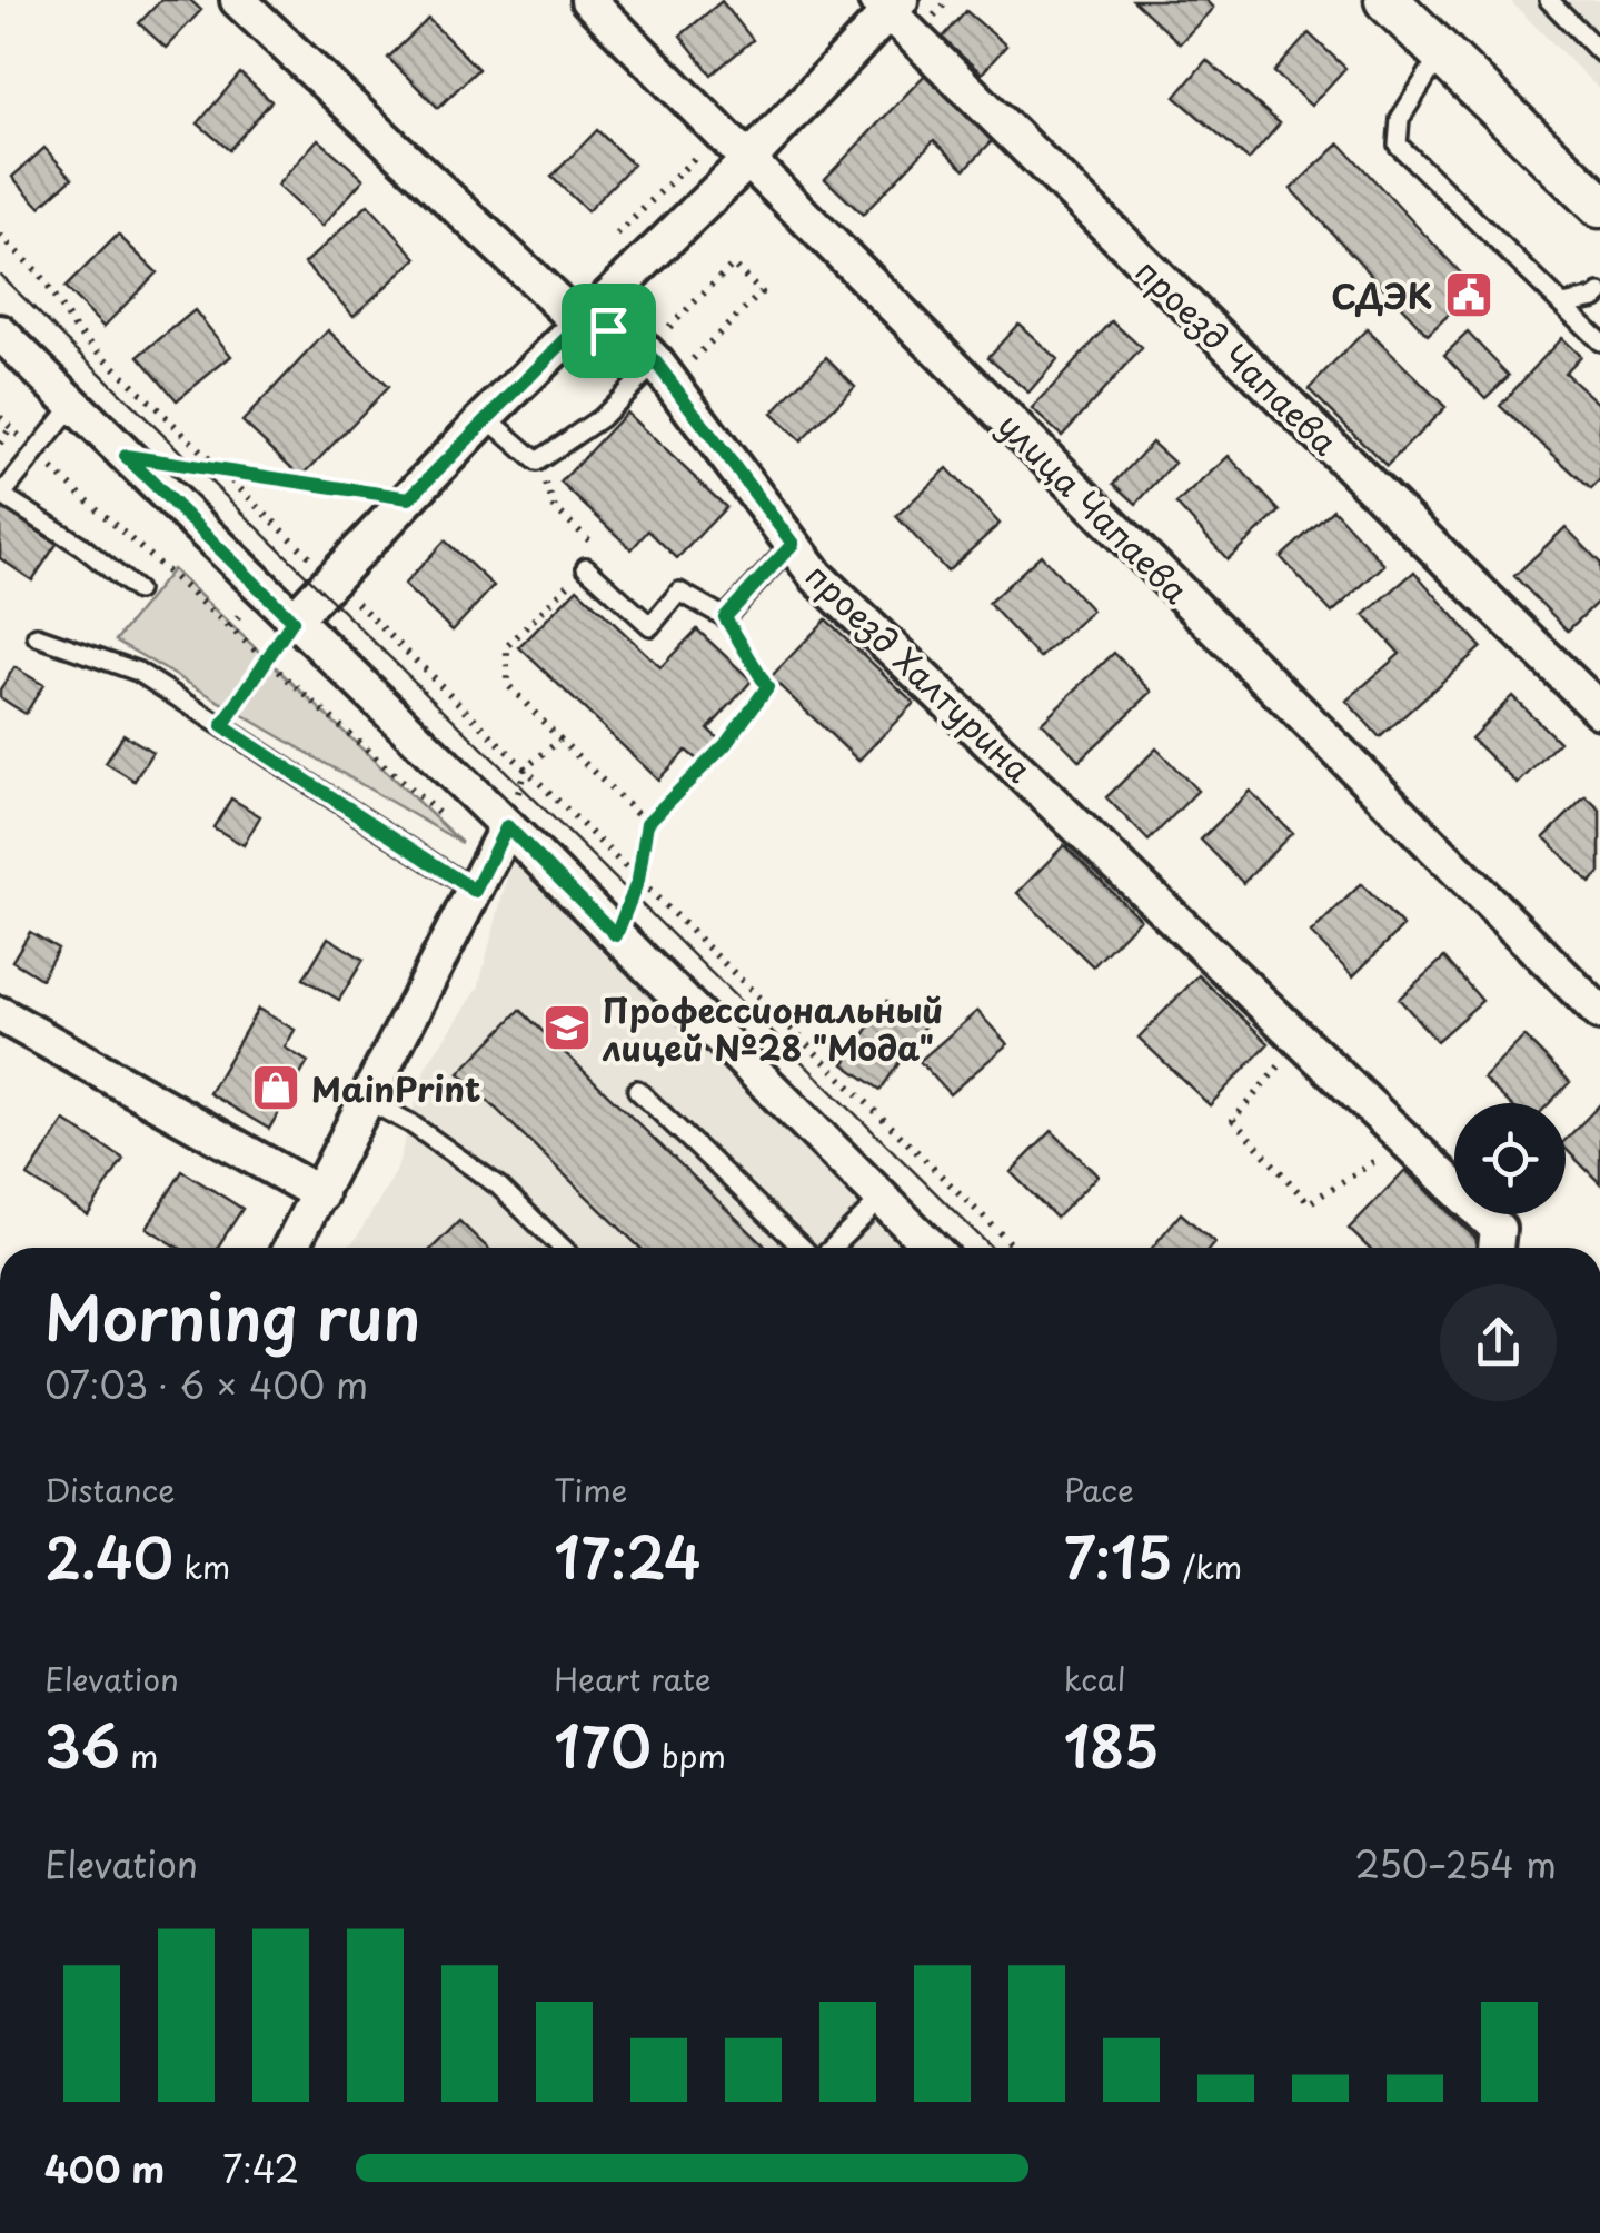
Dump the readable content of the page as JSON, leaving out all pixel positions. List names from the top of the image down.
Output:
{
  "streets": {
    "street": ["проезд Чапаева", "улица Чапаева", "проезд Халтурина"]
  },
  "places": {
    "public building": ["СДЭК"],
    "school or university": ["Профессиональный лицей №28 \"Мода\""],
    "shop": ["MainPrint"]
  },
  "page": {
    "heading": ["Morning run", "07:03 · 6 × 400 m"],
    "stats": [
      ["Distance", "2.40 km"],
      ["Time", "17:24"],
      ["Pace", "7:15 /km"],
      ["Elevation", "36 m"],
      ["Heart rate", "170 bpm"],
      ["kcal", "185"]
    ],
    "chart": ["Elevation", "250–254 m"],
    "list": [
      {
        "name": "400 m",
        "note": "7:42"
      }
    ]
  }
}
